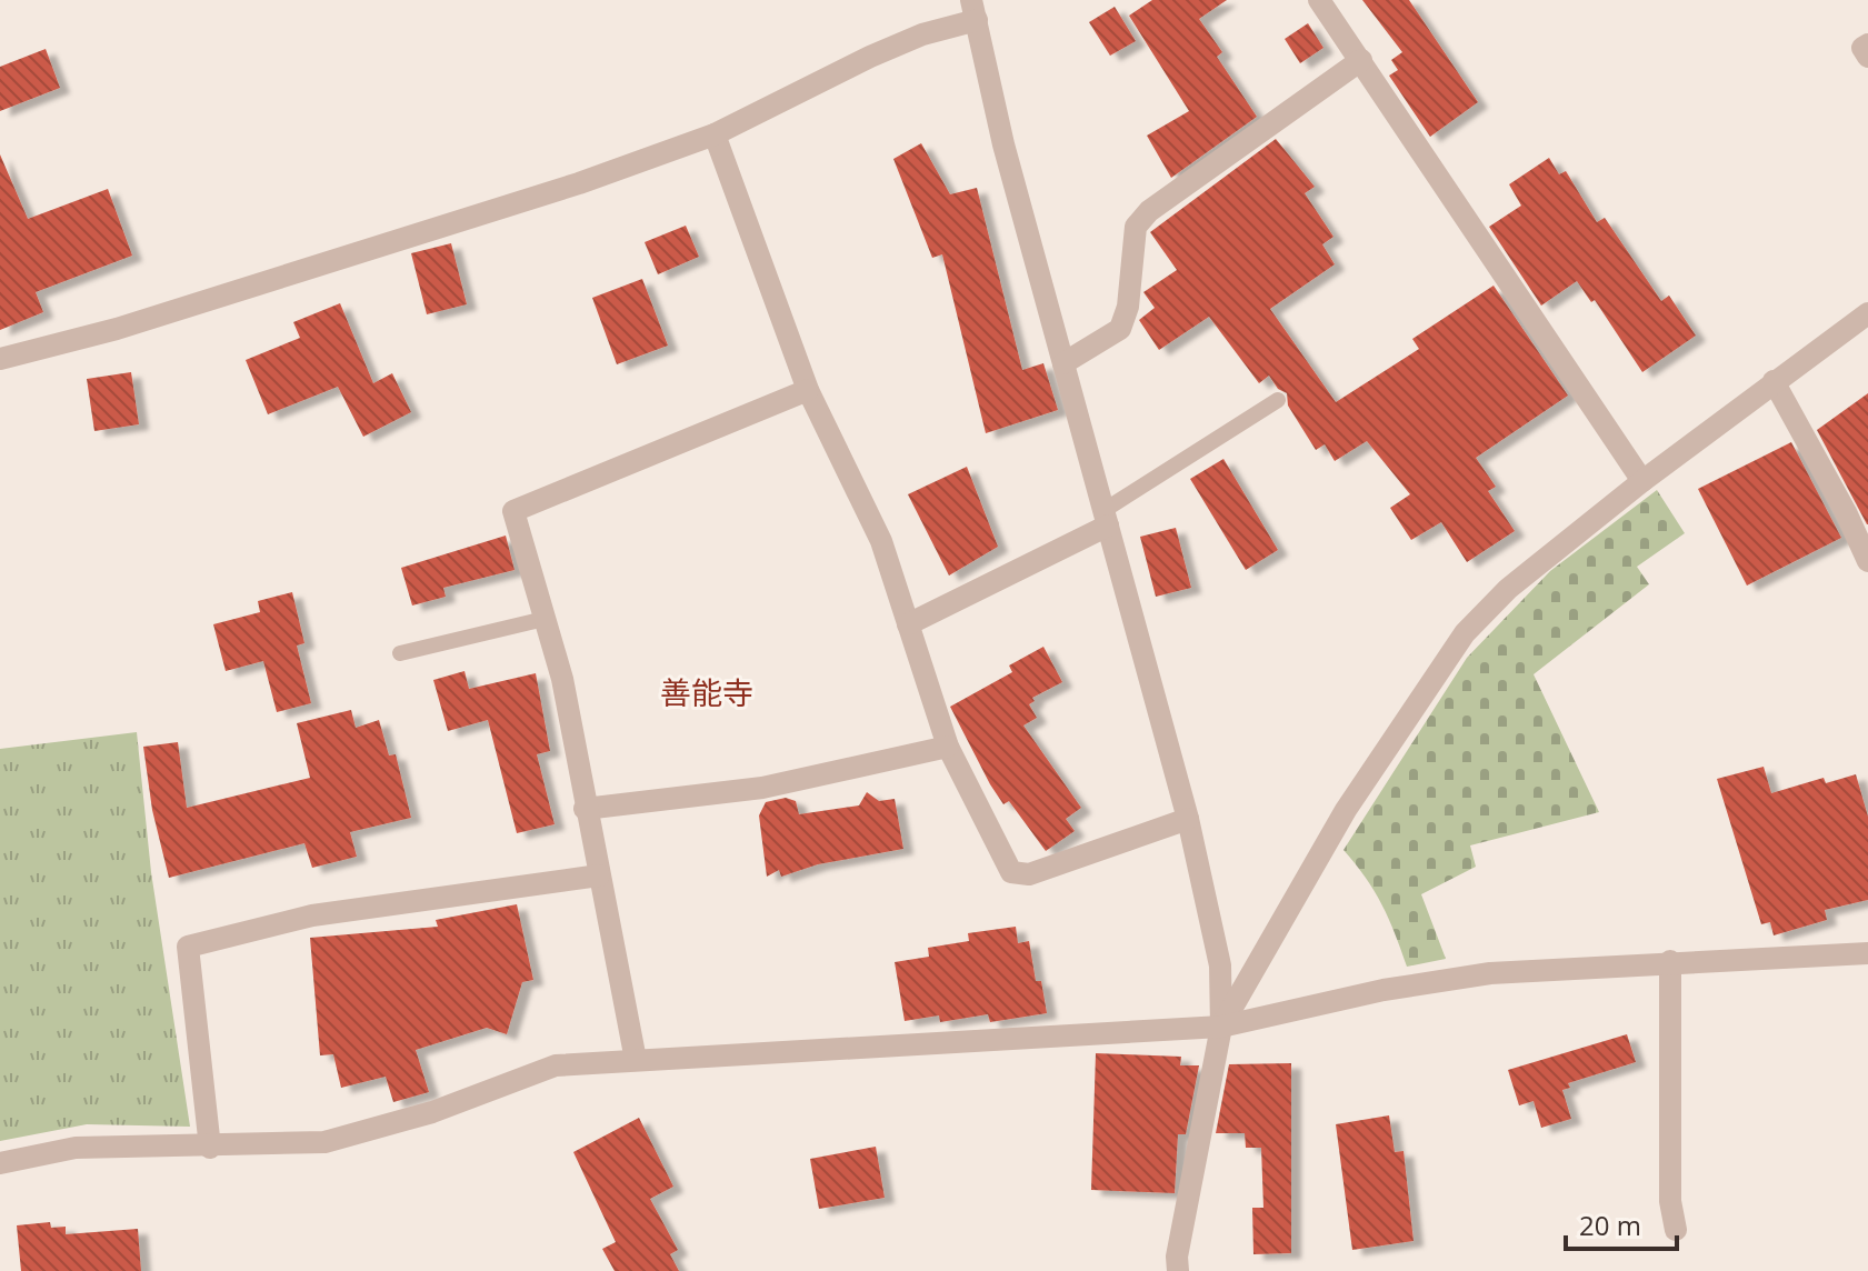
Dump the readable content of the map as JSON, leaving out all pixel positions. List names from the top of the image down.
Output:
{
  "districts": ["善能寺"],
  "scale_bar": "20 m"
}
